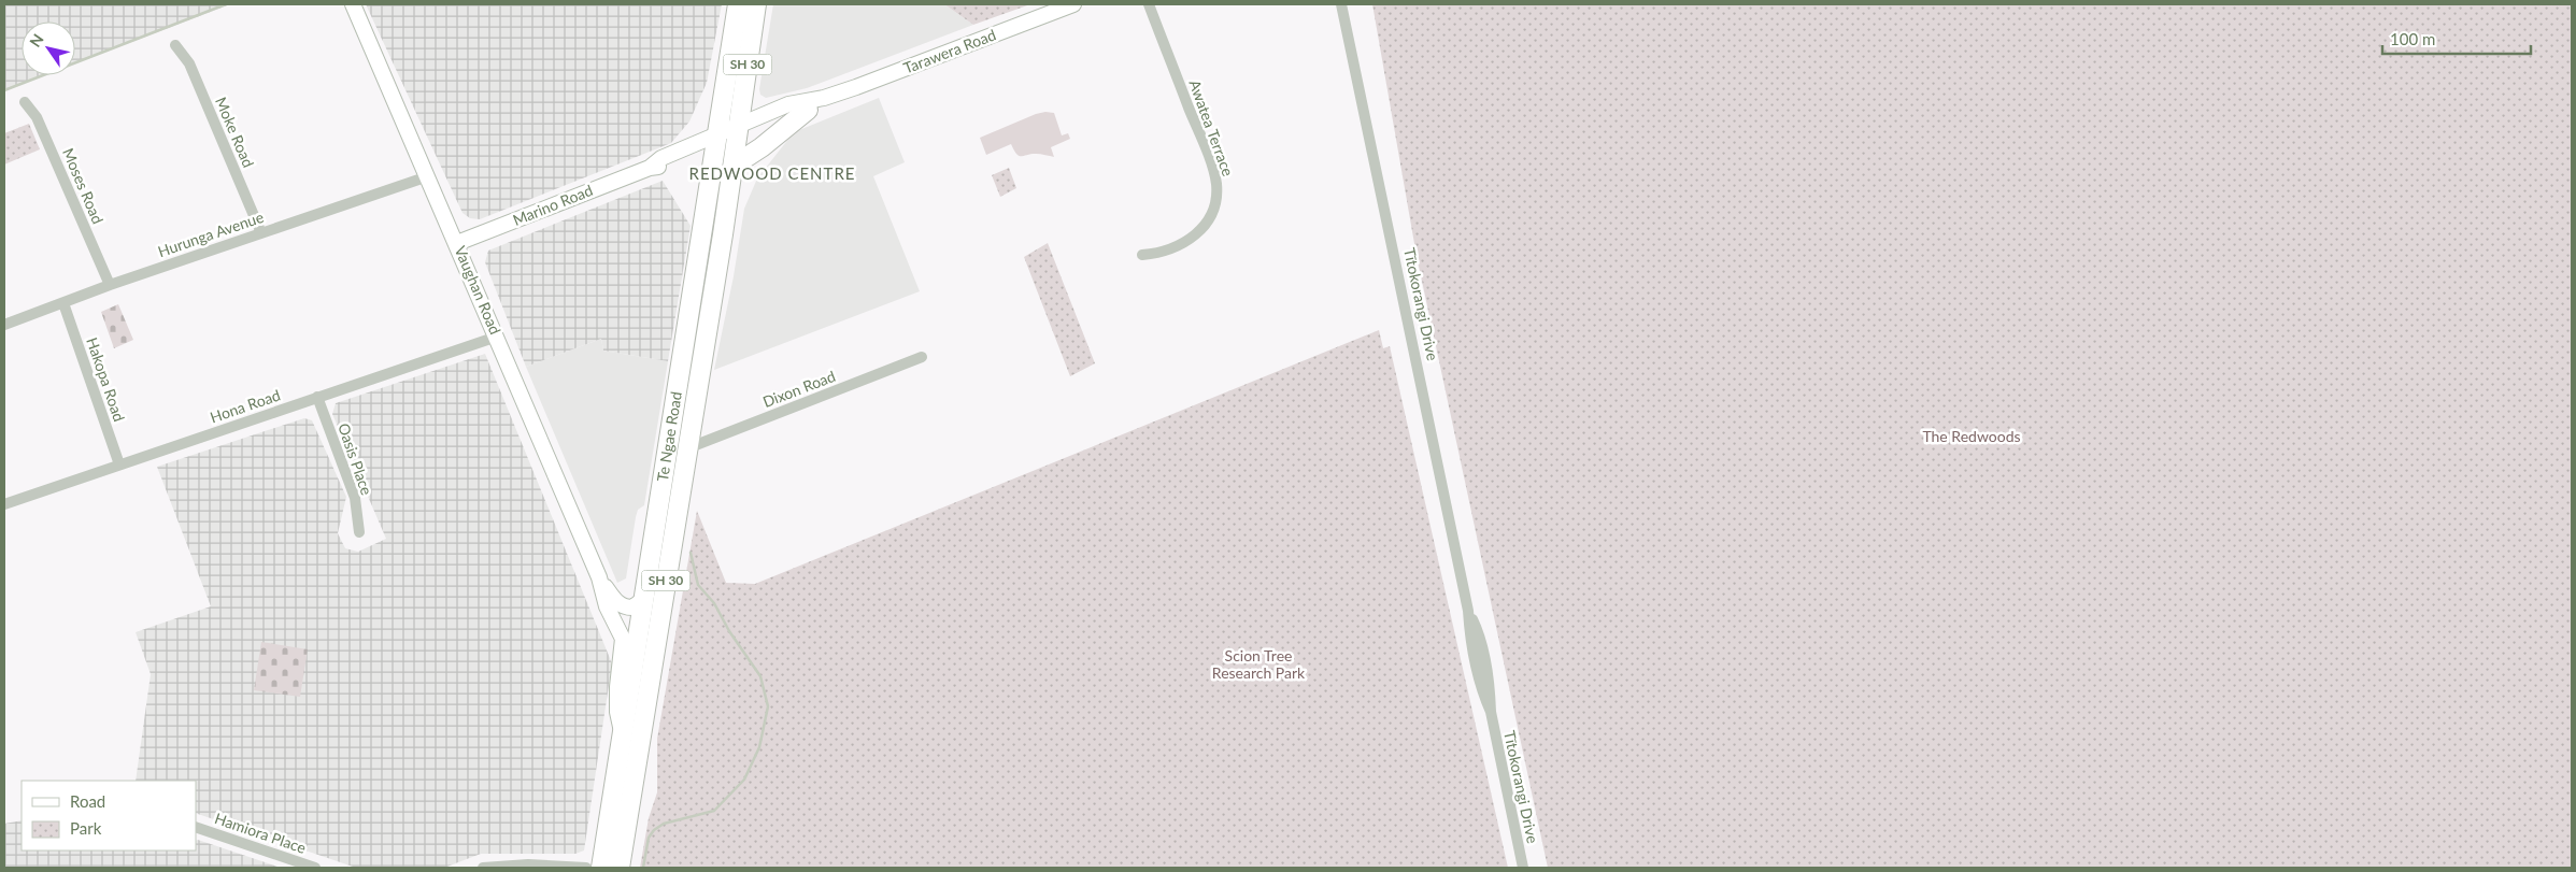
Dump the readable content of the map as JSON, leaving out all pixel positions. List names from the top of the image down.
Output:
{
  "streets": {
    "highway": ["SH 30", "Te Ngae Road"],
    "street": [
      "Tarawera Road",
      "Awatea Terrace",
      "Moke Road",
      "Moses Road",
      "Marino Road",
      "Hurunga Avenue",
      "Vaughan Road",
      "Tītokorangi Drive",
      "Hakopa Road",
      "Dixon Road",
      "Hona Road",
      "Oasis Place",
      "Hamiora Place"
    ]
  },
  "crossings": [
    ["Tarawera Road", "Marino Road"],
    ["Tarawera Road", "Te Ngae Road"],
    ["Moke Road", "Hurunga Avenue"],
    ["Moses Road", "Hurunga Avenue"],
    ["Marino Road", "Vaughan Road"],
    ["Marino Road", "Te Ngae Road"],
    ["Hurunga Avenue", "Vaughan Road"],
    ["Hurunga Avenue", "Hakopa Road"],
    ["Vaughan Road", "Hona Road"],
    ["Vaughan Road", "Te Ngae Road"],
    ["Hakopa Road", "Hona Road"],
    ["Dixon Road", "Te Ngae Road"],
    ["Hona Road", "Oasis Place"]
  ],
  "districts": ["REDWOOD CENTRE"],
  "parks": ["The Redwoods", "Scion Tree Research Park"],
  "legend": ["Road", "Park"],
  "scale_bar": "100 m",
  "north": "top left"
}
